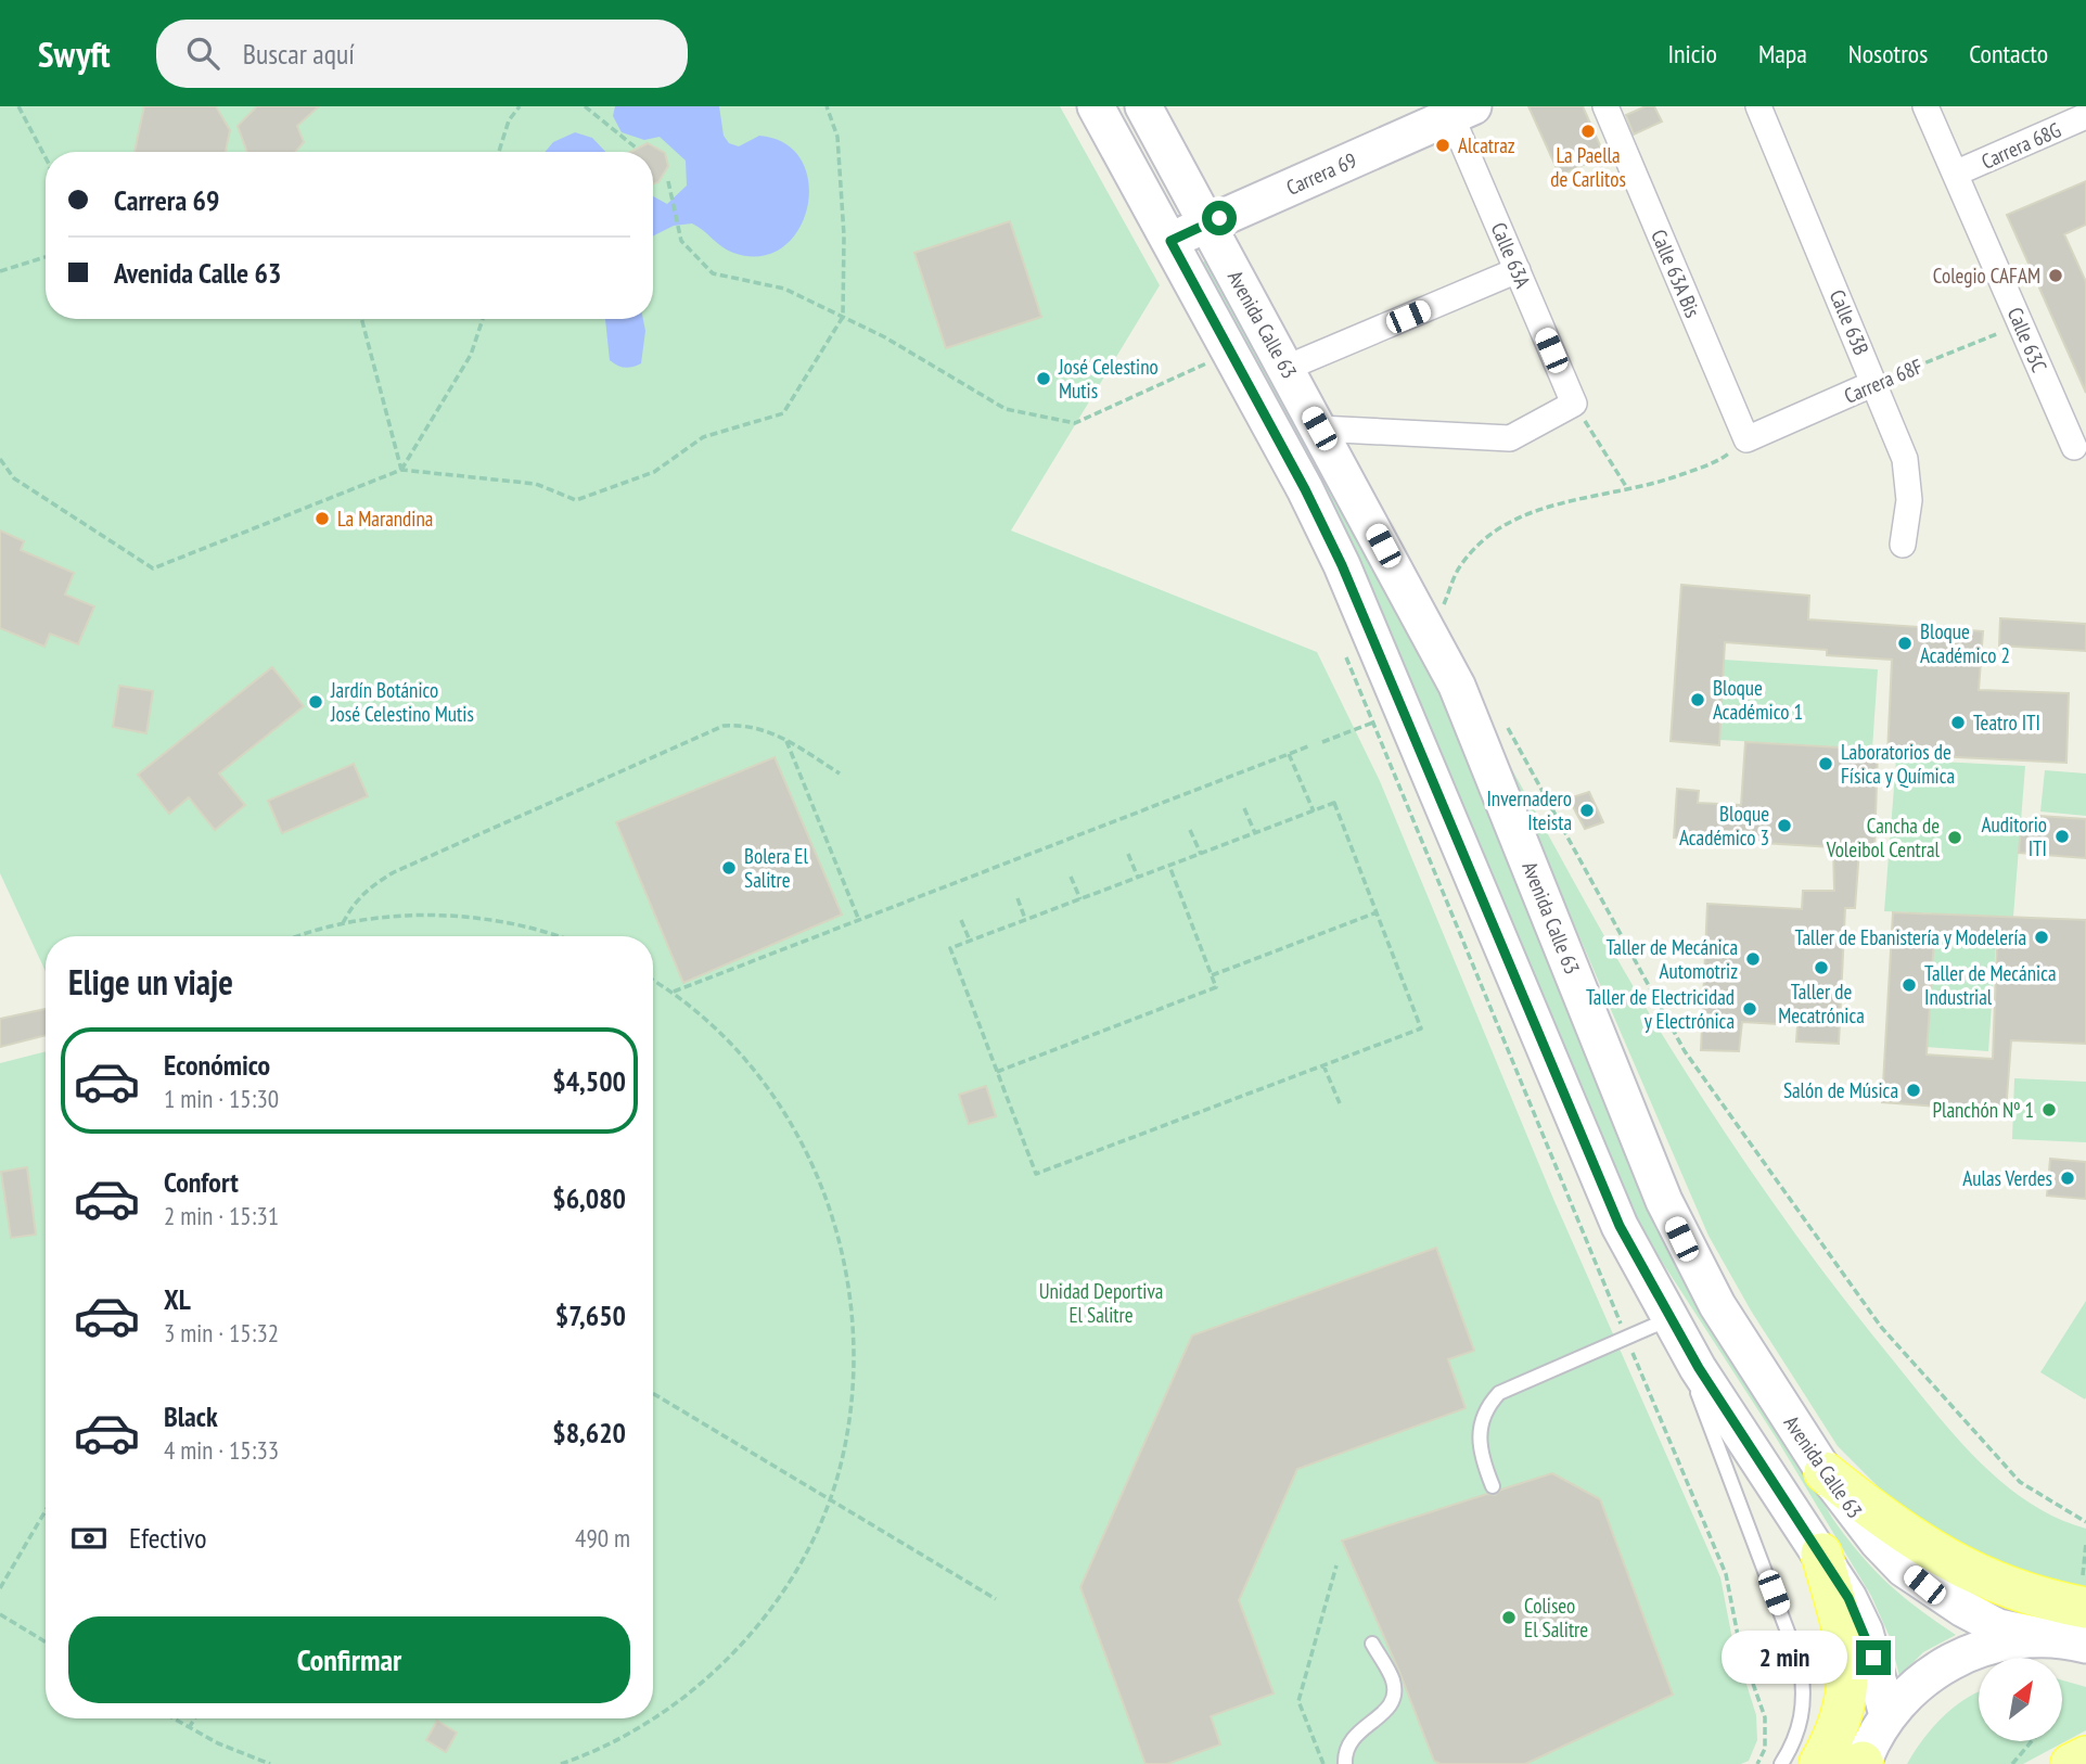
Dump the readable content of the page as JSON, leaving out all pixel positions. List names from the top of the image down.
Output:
{
  "streets": {
    "main road": ["Carrera 69", "Avenida Calle 63"],
    "street": [
      "Carrera 68G",
      "Calle 63A",
      "Calle 63A Bis",
      "Calle 63B",
      "Calle 63C",
      "Carrera 68F"
    ]
  },
  "crossings": [
    ["Carrera 68G", "Calle 63C"],
    ["Carrera 69", "Calle 63A"],
    ["Carrera 69", "Avenida Calle 63"],
    ["Calle 63A Bis", "Carrera 68F"],
    ["Calle 63B", "Carrera 68F"],
    ["Calle 63C", "Carrera 68F"]
  ],
  "parks": ["Unidad Deportiva El Salitre"],
  "places": [
    "La Paella de Carlitos",
    "Alcatraz",
    "Colegio CAFAM",
    "José Celestino Mutis",
    "La Marandina",
    "Bloque Académico 2",
    "Bloque Académico 1",
    "Jardín Botánico José Celestino Mutis",
    "Teatro ITI",
    "Laboratorios de Física y Química",
    "Invernadero Iteista",
    "Bloque Académico 3",
    "Auditorio ITI",
    "Cancha de Voleibol Central",
    "Bolera El Salitre",
    "Taller de Ebanistería y Modelería",
    "Taller de Mecánica Automotriz",
    "Taller de Mecatrónica",
    "Taller de Mecánica Industrial",
    "Taller de Electricidad y Electrónica",
    "Salón de Música",
    "Planchón Nº 1",
    "Aulas Verdes",
    "Coliseo El Salitre"
  ],
  "north": "top right",
  "page": {
    "header": "Swyft",
    "search": "Buscar aquí",
    "nav": [
      "Inicio",
      "Mapa",
      "Nosotros",
      "Contacto"
    ],
    "banner": ["Carrera 69", "Avenida Calle 63"],
    "heading": "Elige un viaje",
    "list": [
      {
        "name": "Económico",
        "note": "1 min · 15:30",
        "value": "$4,500"
      },
      {
        "name": "Confort",
        "note": "2 min · 15:31",
        "value": "$6,080"
      },
      {
        "name": "XL",
        "note": "3 min · 15:32",
        "value": "$7,650"
      },
      {
        "name": "Black",
        "note": "4 min · 15:33",
        "value": "$8,620"
      }
    ],
    "pay": ["Efectivo", "490 m"],
    "buttons": "Confirmar",
    "bubble": "2 min"
  }
}
